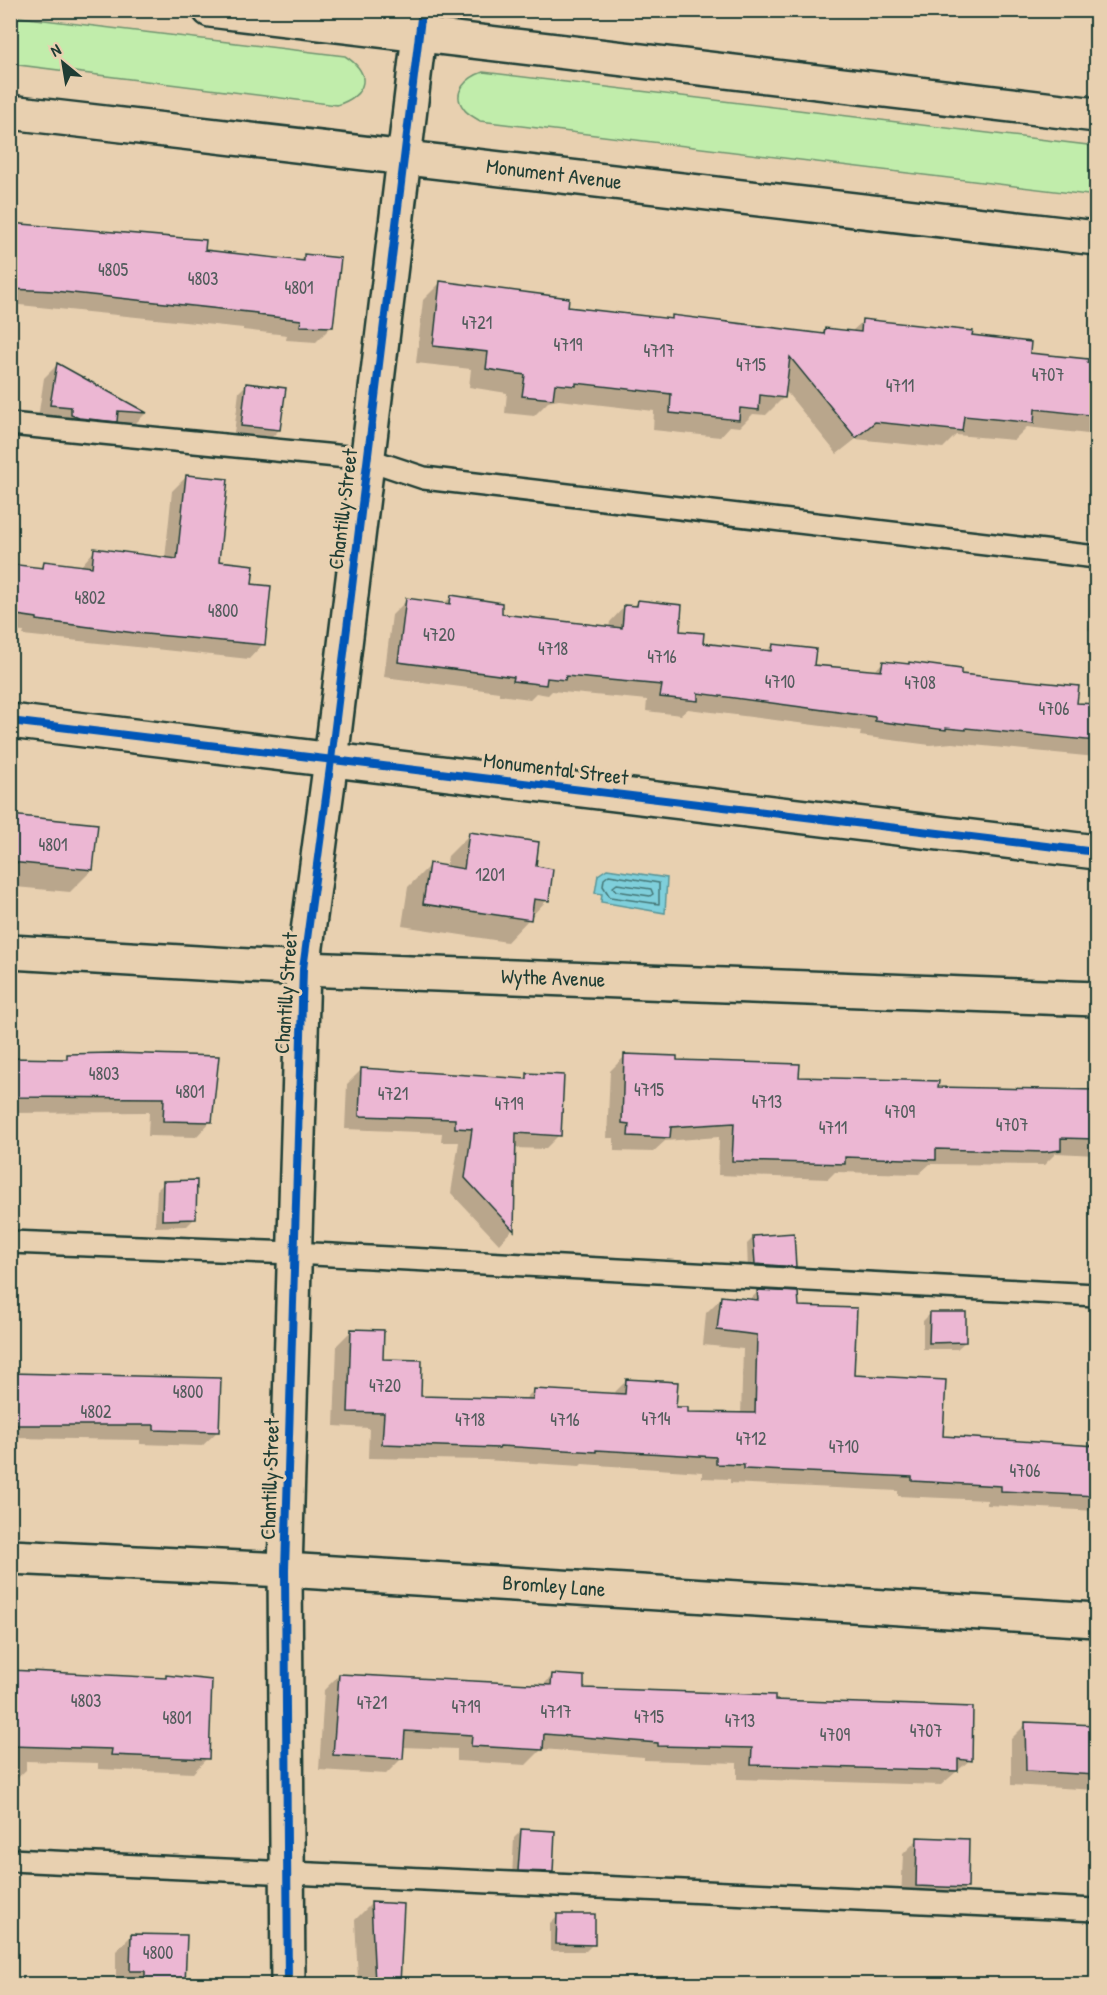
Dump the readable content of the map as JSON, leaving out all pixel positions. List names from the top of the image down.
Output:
{
  "streets": {
    "street": [
      "Monument Avenue",
      "Chantilly Street",
      "Monumental Street",
      "Wythe Avenue",
      "Bromley Lane"
    ]
  },
  "crossings": [
    ["Monument Avenue", "Chantilly Street"],
    ["Chantilly Street", "Monumental Street"],
    ["Chantilly Street", "Wythe Avenue"],
    ["Chantilly Street", "Bromley Lane"]
  ],
  "house_numbers": [
    "4805",
    "4803",
    "4801",
    "4721",
    "4719",
    "4717",
    "4715",
    "4707",
    "4711",
    "4802",
    "4800",
    "4720",
    "4718",
    "4716",
    "4710",
    "4708",
    "4706",
    "4801",
    "1201",
    "4803",
    "4715",
    "4801",
    "4721",
    "4713",
    "4719",
    "4709",
    "4707",
    "4711",
    "4720",
    "4800",
    "4802",
    "4714",
    "4718",
    "4716",
    "4712",
    "4710",
    "4706",
    "4803",
    "4721",
    "4719",
    "4717",
    "4715",
    "4801",
    "4713",
    "4707",
    "4709",
    "4800"
  ],
  "north": "top left"
}
